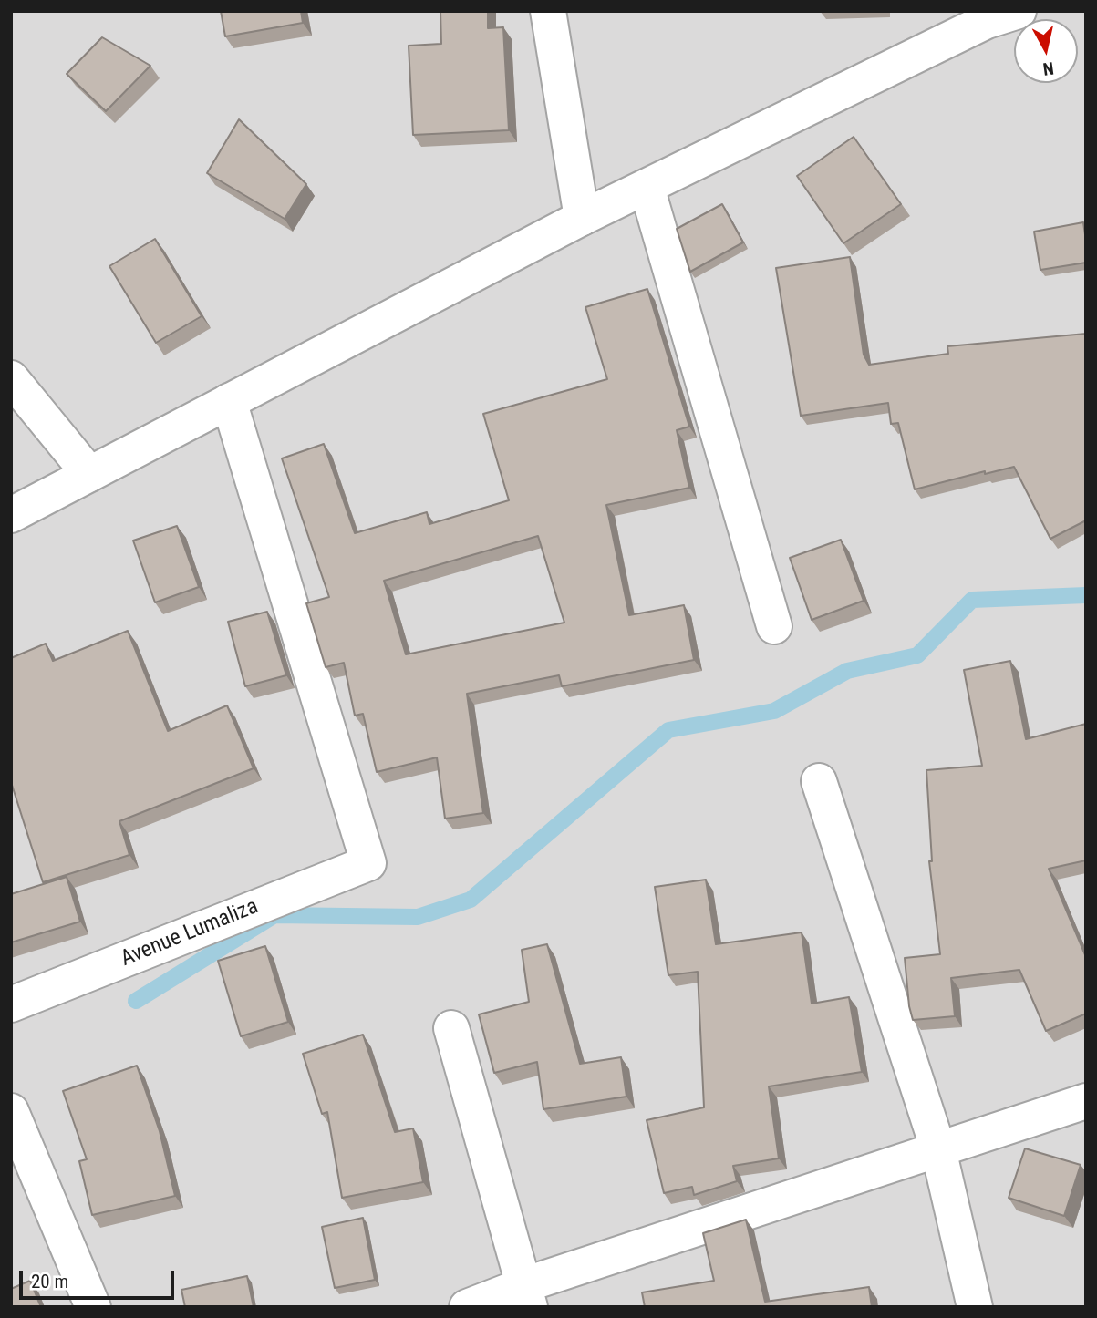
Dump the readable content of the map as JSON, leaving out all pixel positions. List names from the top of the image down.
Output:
{
  "streets": {
    "street": ["Avenue Lumaliza"]
  },
  "scale_bar": "20 m",
  "north": "bottom"
}
